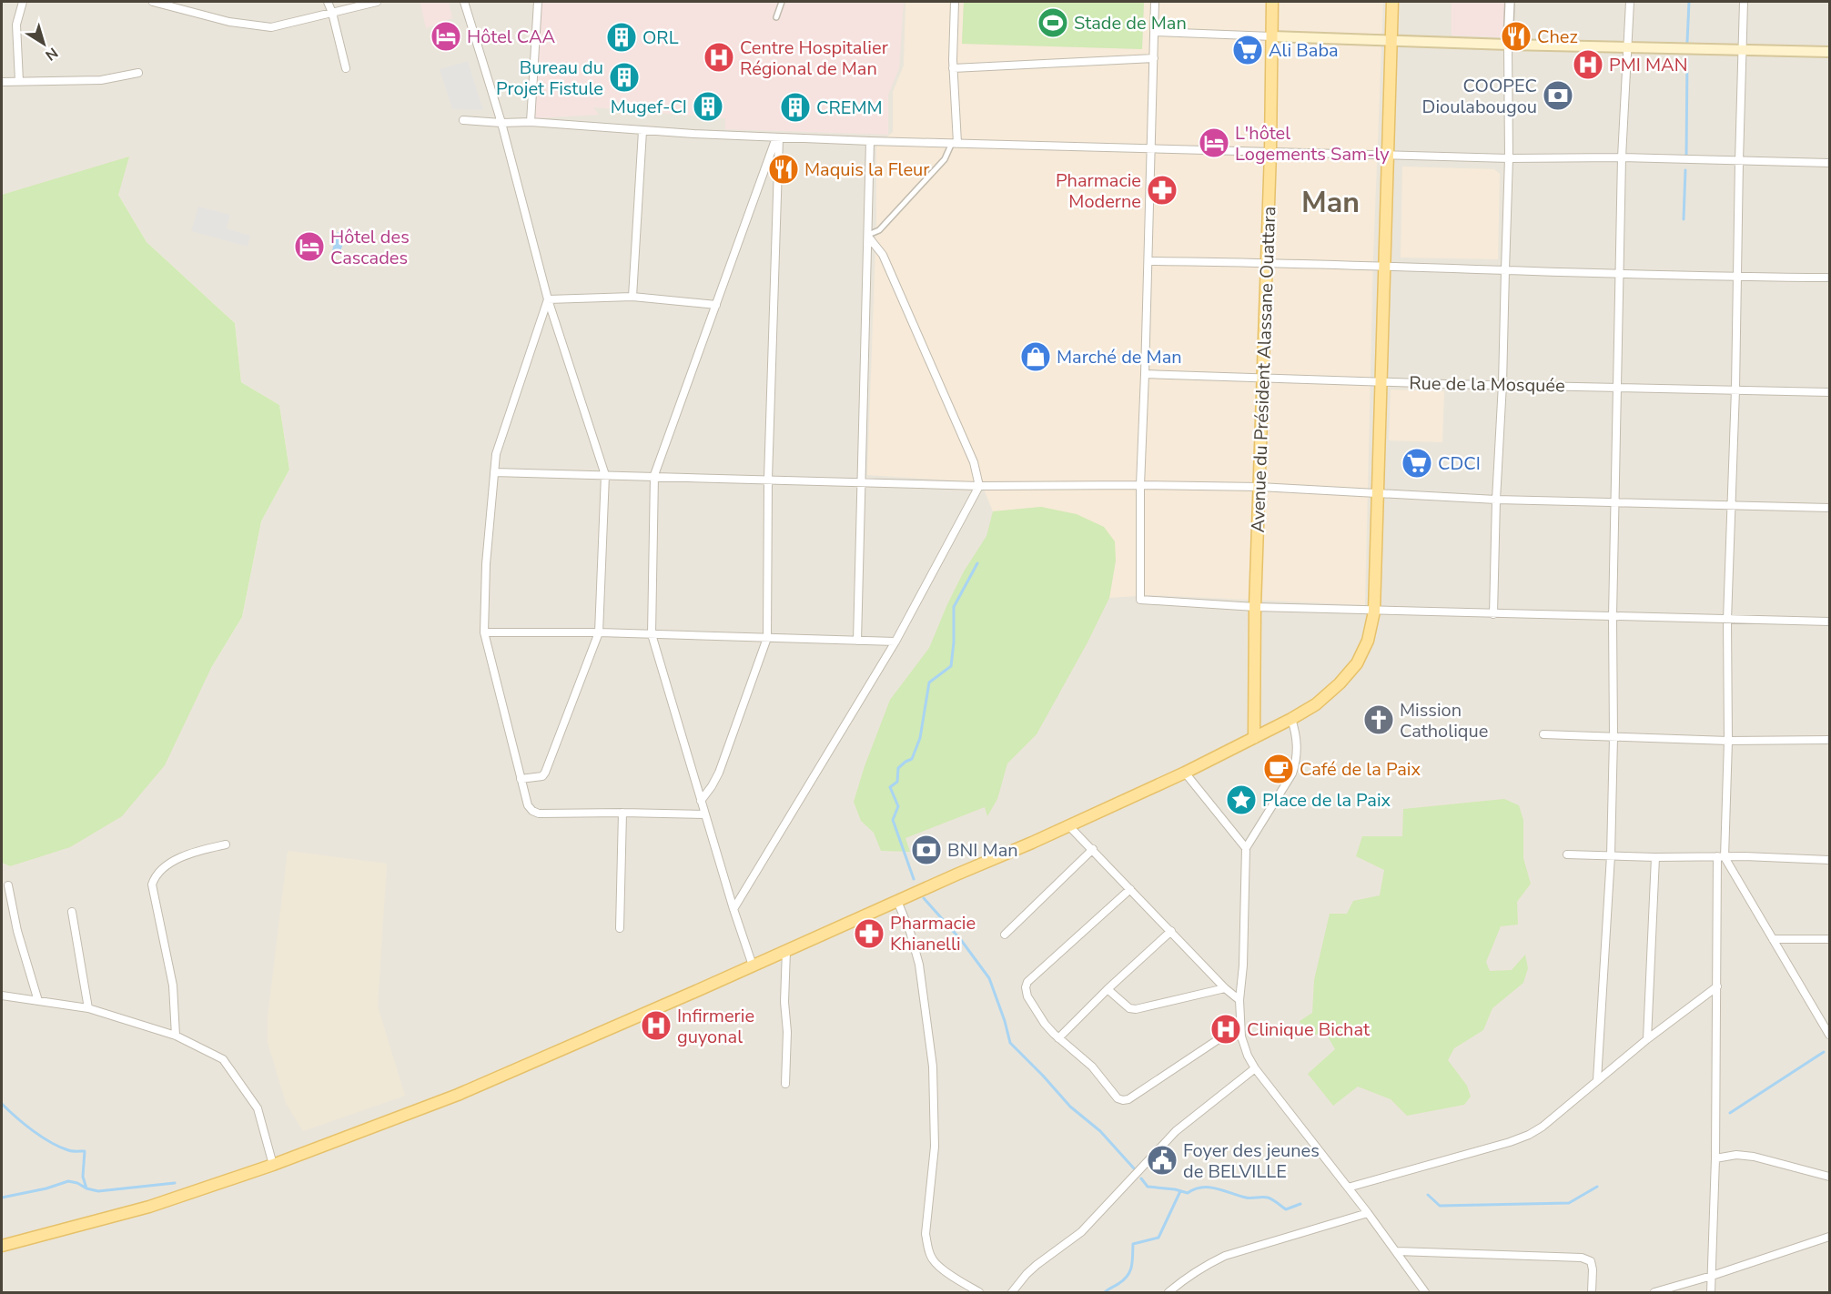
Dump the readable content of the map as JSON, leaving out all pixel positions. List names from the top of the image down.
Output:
{
  "streets": {
    "main road": ["Avenue du Président Alassane Ouattara"],
    "street": ["Rue de la Mosquée"]
  },
  "crossings": [
    ["Avenue du Président Alassane Ouattara", "Rue de la Mosquée"]
  ],
  "districts": ["Man"],
  "places": {
    "sports": ["Stade de Man"],
    "hotel": ["Hôtel CAA", "L'hôtel Logements Sam-ly", "Hôtel des Cascades"],
    "restaurant": ["Chez", "Maquis la Fleur"],
    "building": [
      "ORL",
      "Bureau du Projet Fistule",
      "Mugef-CI",
      "CREMM"
    ],
    "supermarket": ["Ali Baba", "CDCI"],
    "hospital": [
      "Centre Hospitalier Régional de Man",
      "PMI MAN",
      "Infirmerie guyonal",
      "Clinique Bichat"
    ],
    "bank": ["COOPEC Dioulabougou", "BNI Man"],
    "pharmacy": ["Pharmacie Moderne", "Pharmacie Khianelli"],
    "shop": ["Marché de Man"],
    "church": ["Mission Catholique"],
    "cafe": ["Café de la Paix"],
    "place": ["Place de la Paix"],
    "public building": ["Foyer des jeunes de BELVILLE"]
  },
  "north": "bottom right"
}
